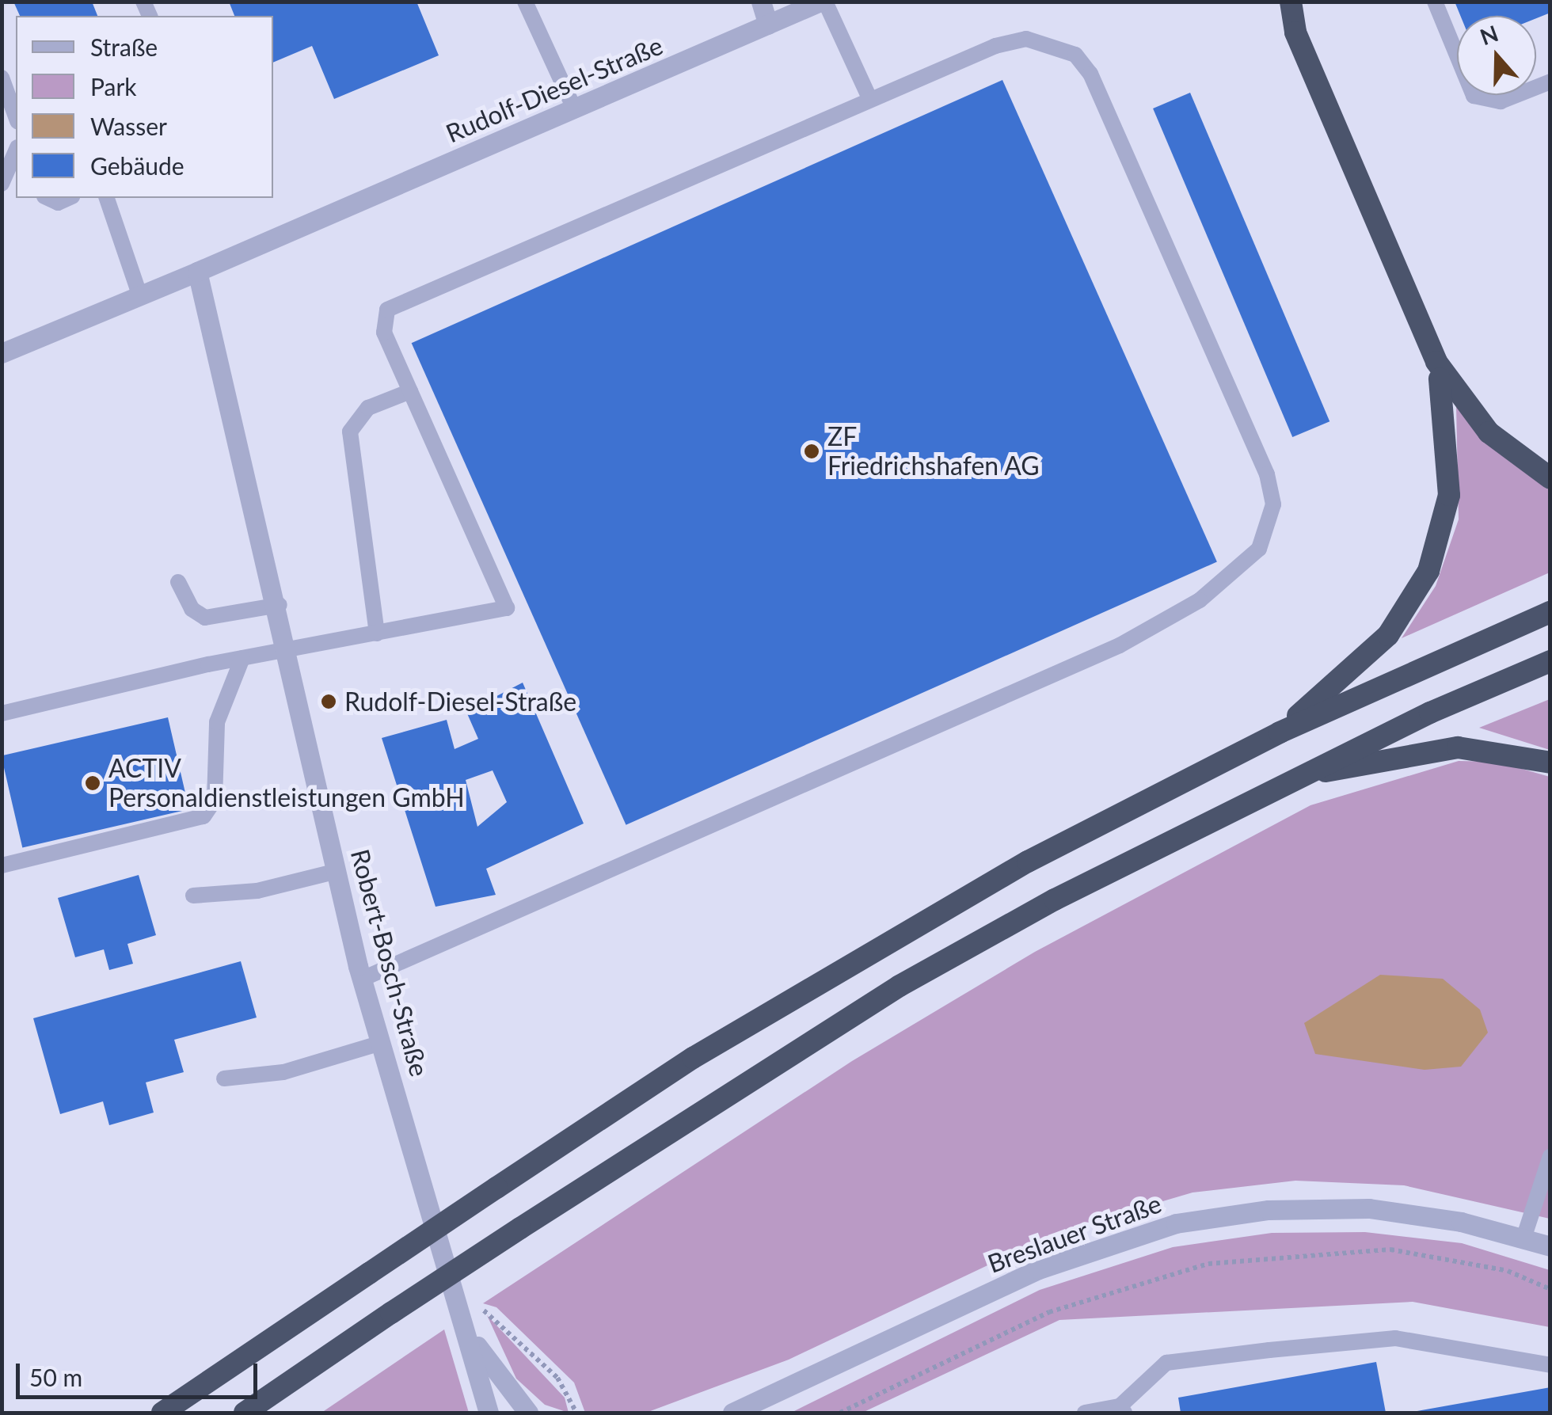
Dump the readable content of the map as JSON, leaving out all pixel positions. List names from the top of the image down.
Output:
{
  "streets": {
    "street": ["Rudolf-Diesel-Straße", "Robert-Bosch-Straße", "Breslauer Straße"]
  },
  "crossings": [
    ["Rudolf-Diesel-Straße", "Robert-Bosch-Straße"]
  ],
  "places": ["ZF Friedrichshafen AG", "Rudolf-Diesel-Straße", "ACTIV Personaldienstleistungen GmbH"],
  "legend": [
    "Straße",
    "Park",
    "Wasser",
    "Gebäude"
  ],
  "scale_bar": "50 m",
  "north": "top"
}
